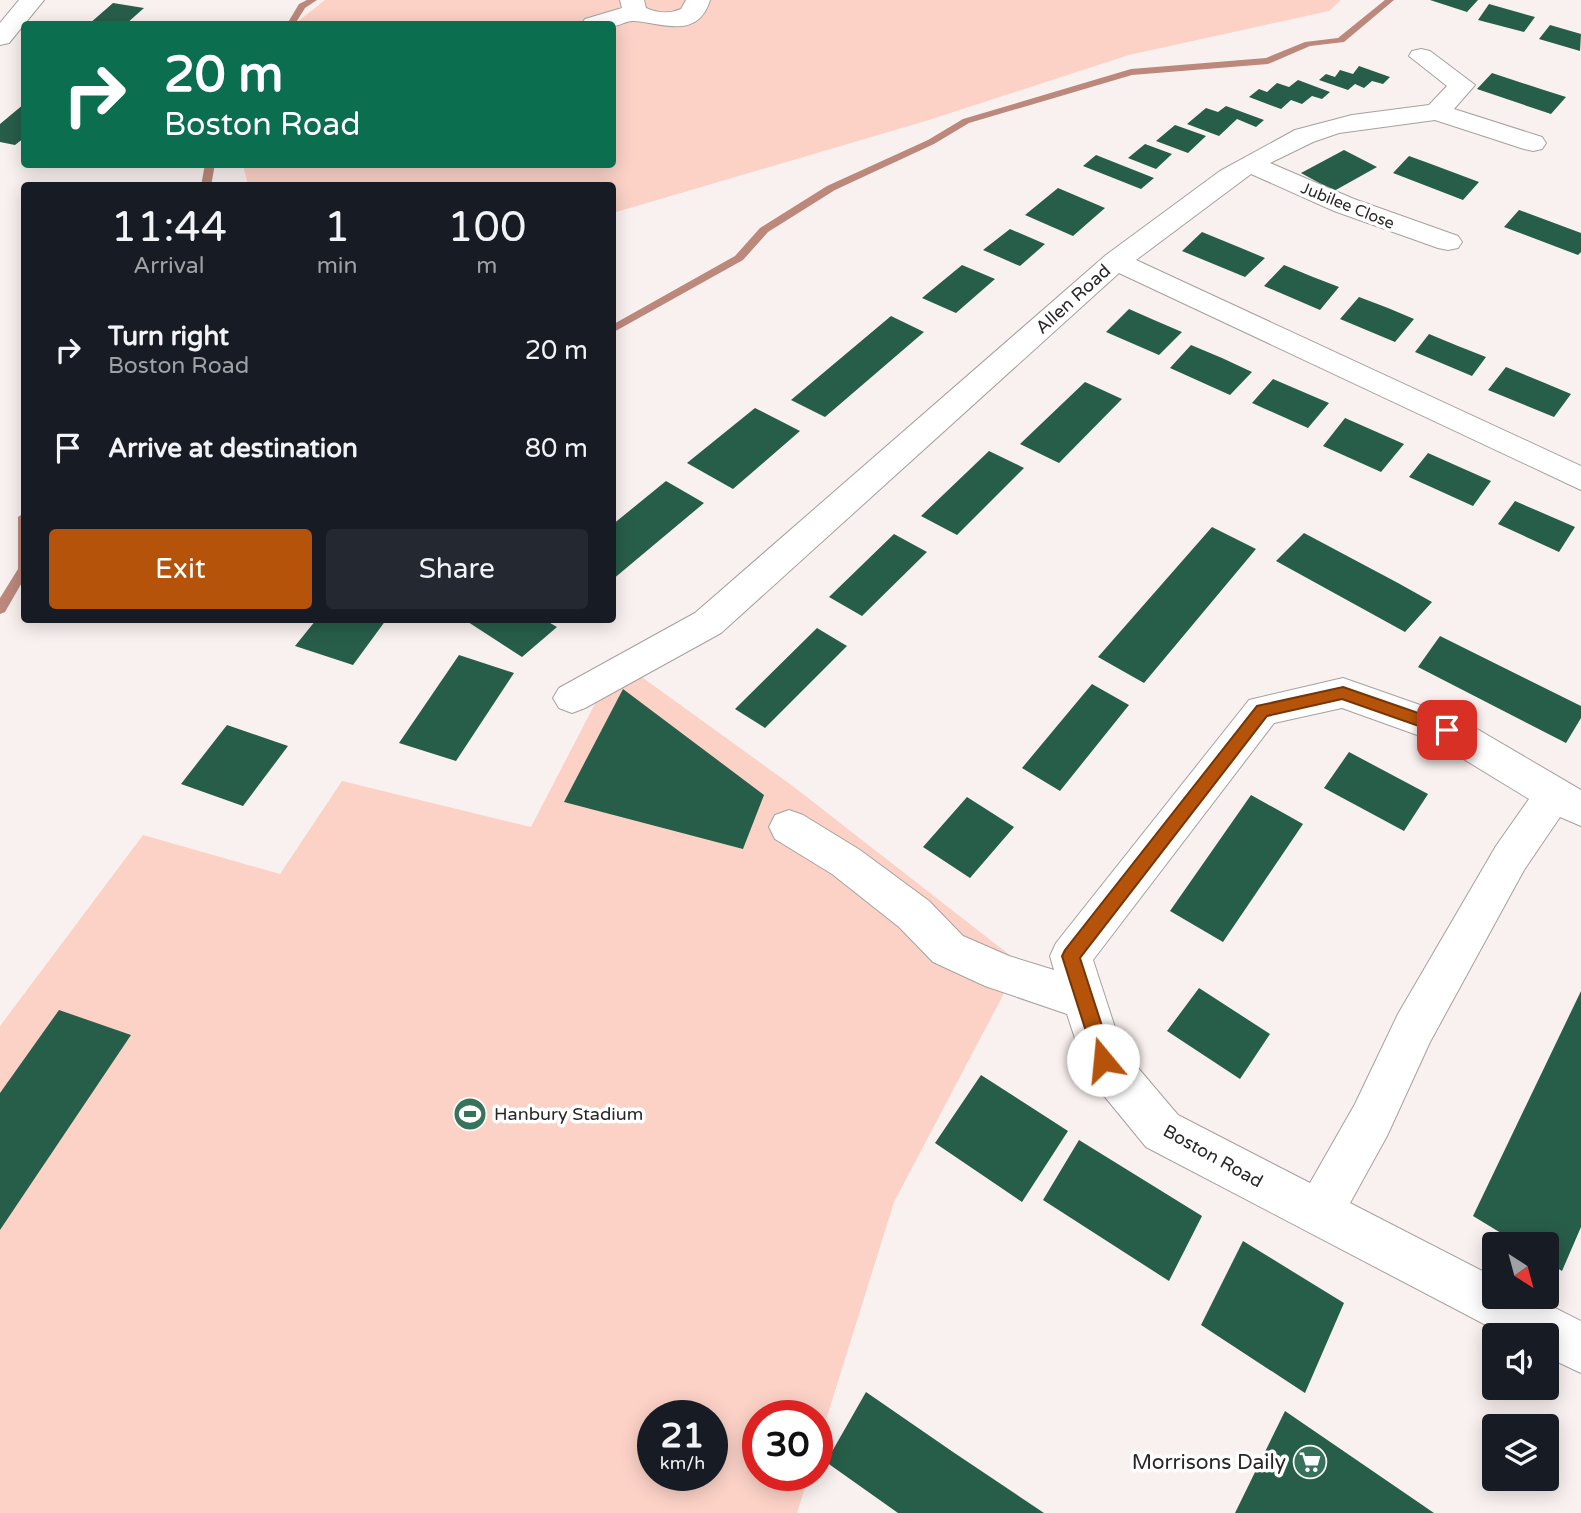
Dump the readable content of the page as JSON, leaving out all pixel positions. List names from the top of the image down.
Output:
{
  "streets": {
    "street": ["Jubilee Close", "Allen Road", "Boston Road"]
  },
  "places": {
    "sports": ["Hanbury Stadium"],
    "supermarket": ["Morrisons Daily"]
  },
  "north": "bottom right",
  "page": {
    "turn": ["20 m", "Boston Road"],
    "eta": [
      "11:44",
      "Arrival",
      "1",
      "min",
      "100",
      "m"
    ],
    "list": [
      {
        "name": "Turn right",
        "note": "Boston Road",
        "value": "20 m"
      },
      {
        "name": "Arrive at destination",
        "value": "80 m"
      }
    ],
    "buttons": ["Exit", "Share"],
    "speed": "21 km/h",
    "limit": "30"
  }
}
